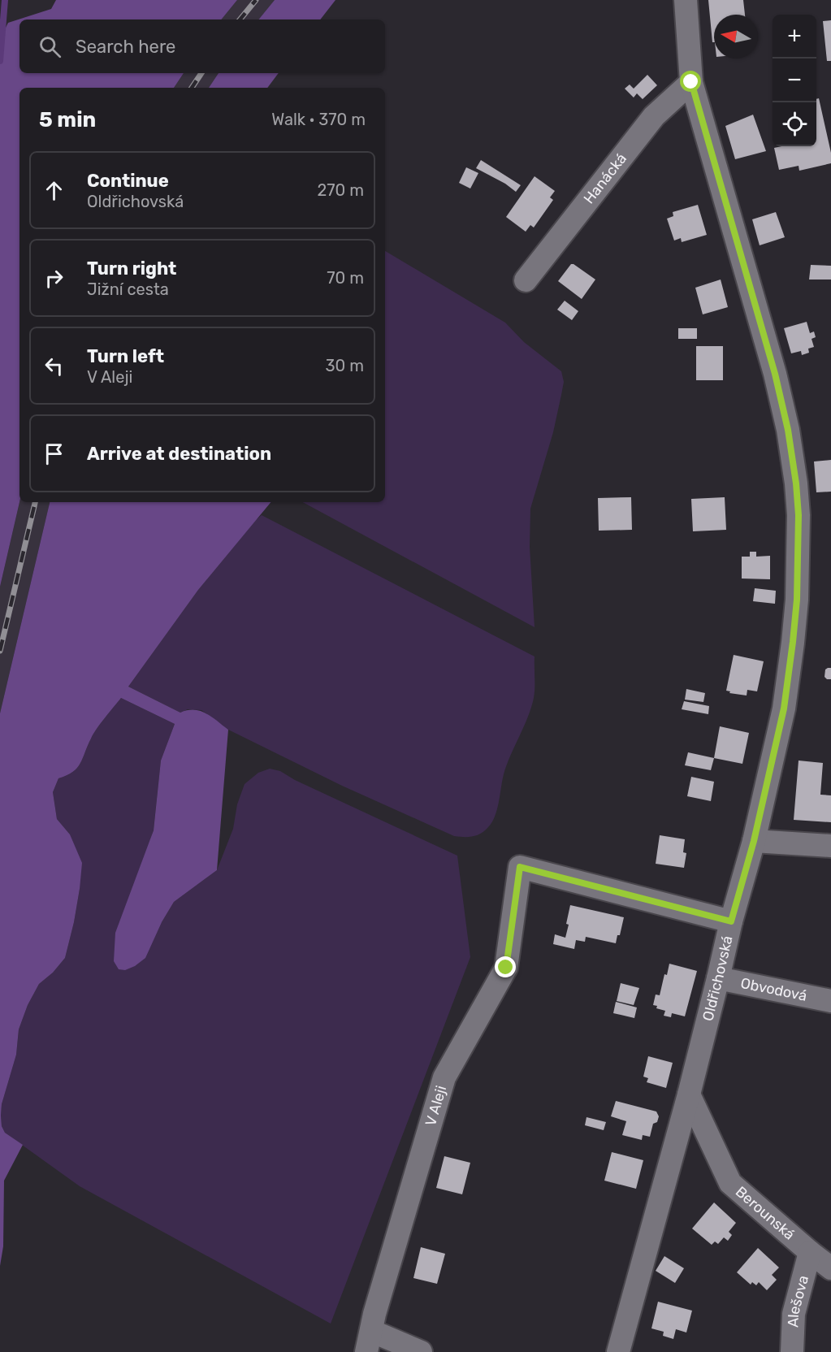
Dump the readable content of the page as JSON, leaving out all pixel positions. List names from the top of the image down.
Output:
{
  "streets": {
    "street": [
      "Hanácká",
      "Oldřichovská",
      "Obvodová",
      "V Aleji",
      "Berounská",
      "Alešova"
    ]
  },
  "crossings": [
    ["Hanácká", "Oldřichovská"],
    ["Oldřichovská", "Obvodová"],
    ["Oldřichovská", "V Aleji"],
    ["Oldřichovská", "Berounská"],
    ["Berounská", "Alešova"]
  ],
  "north": "left",
  "page": {
    "map_buttons": ["+", "−"],
    "search": "Search here",
    "heading": ["5 min", "Walk · 370 m"],
    "list": [
      ["Continue", "Oldřichovská", "270 m"],
      ["Turn right", "Jižní cesta", "70 m"],
      ["Turn left", "V Aleji", "30 m"],
      "Arrive at destination"
    ]
  }
}
